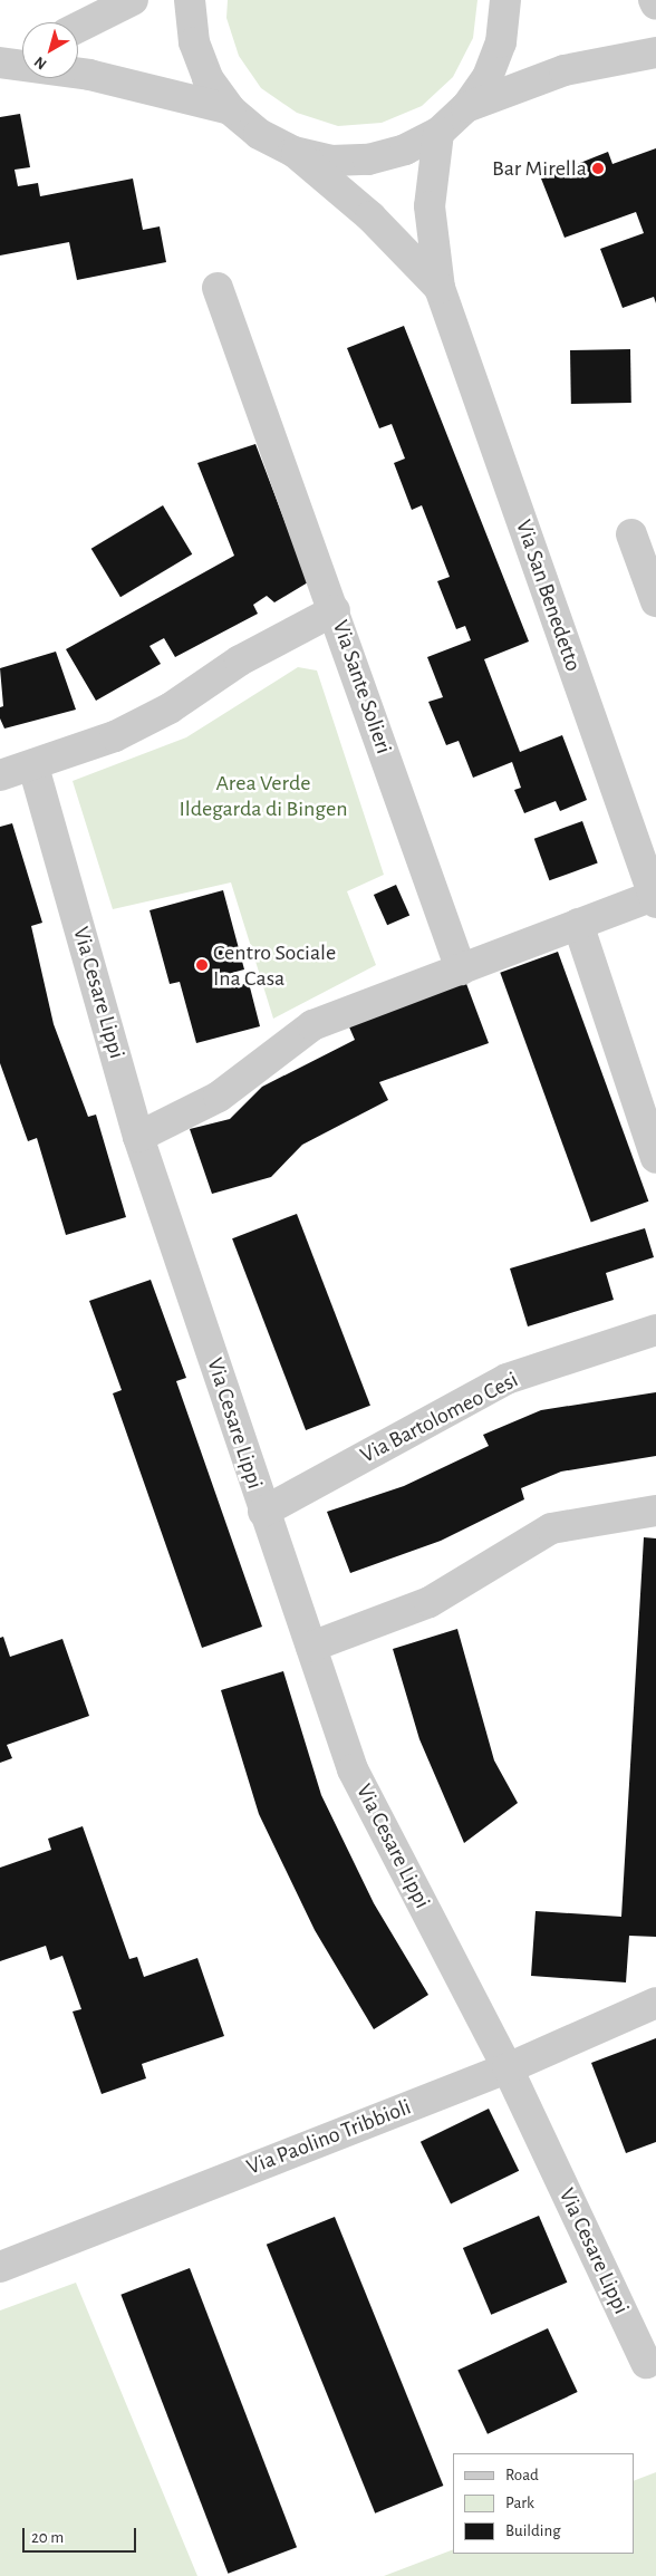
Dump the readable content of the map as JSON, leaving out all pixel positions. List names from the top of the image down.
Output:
{
  "streets": {
    "street": [
      "Via San Benedetto",
      "Via Sante Solieri",
      "Via Cesare Lippi",
      "Via Bartolomeo Cesi",
      "Via Paolino Tribbioli"
    ]
  },
  "crossings": [
    ["Via Cesare Lippi", "Via Bartolomeo Cesi"],
    ["Via Cesare Lippi", "Via Paolino Tribbioli"]
  ],
  "parks": ["Area Verde Ildegarda di Bingen"],
  "places": ["Bar Mirella", "Centro Sociale Ina Casa"],
  "legend": ["Road", "Park", "Building"],
  "scale_bar": "20 m",
  "north": "bottom left"
}
